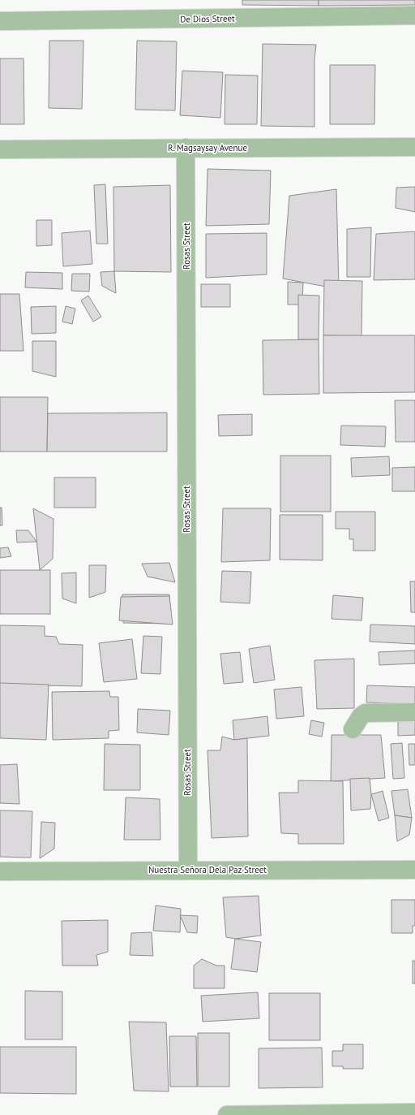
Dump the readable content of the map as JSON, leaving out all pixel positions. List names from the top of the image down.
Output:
{
  "streets": {
    "street": [
      "De Dios Street",
      "R. Magsaysay Avenue",
      "Rosas Street",
      "Nuestra Señora Dela Paz Street"
    ]
  },
  "crossings": [
    ["R. Magsaysay Avenue", "Rosas Street"],
    ["Rosas Street", "Nuestra Señora Dela Paz Street"]
  ]
}
